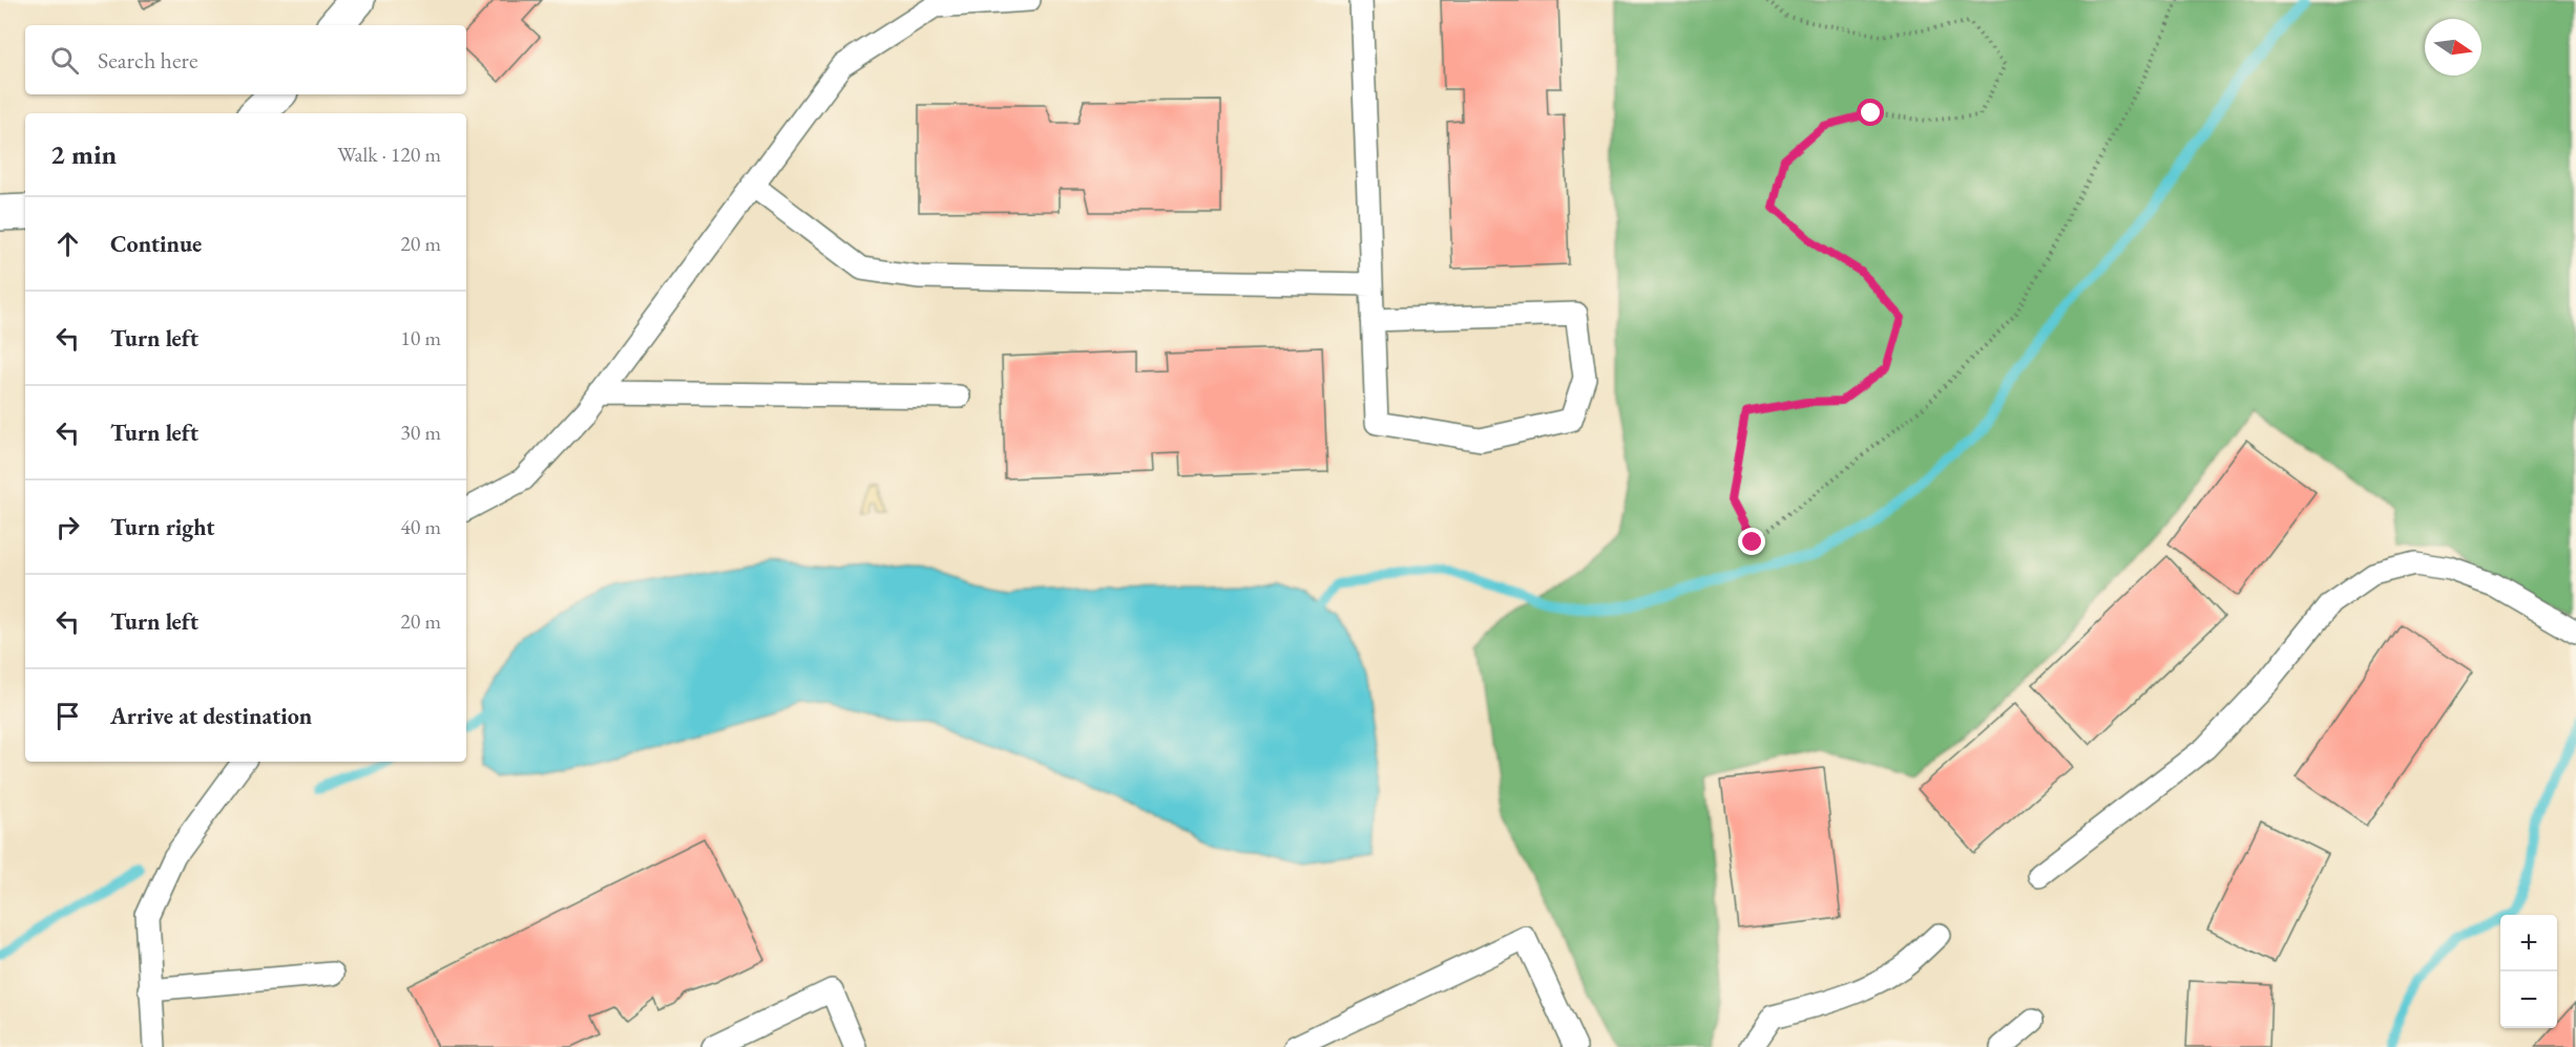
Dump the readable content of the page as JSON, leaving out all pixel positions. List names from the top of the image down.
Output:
{
  "north": "right",
  "page": {
    "search": "Search here",
    "heading": ["2 min", "Walk · 120 m"],
    "list": [
      ["Continue", "20 m"],
      ["Turn left", "10 m"],
      ["Turn left", "30 m"],
      ["Turn right", "40 m"],
      ["Turn left", "20 m"],
      "Arrive at destination"
    ],
    "map_buttons": ["+", "−"]
  }
}
